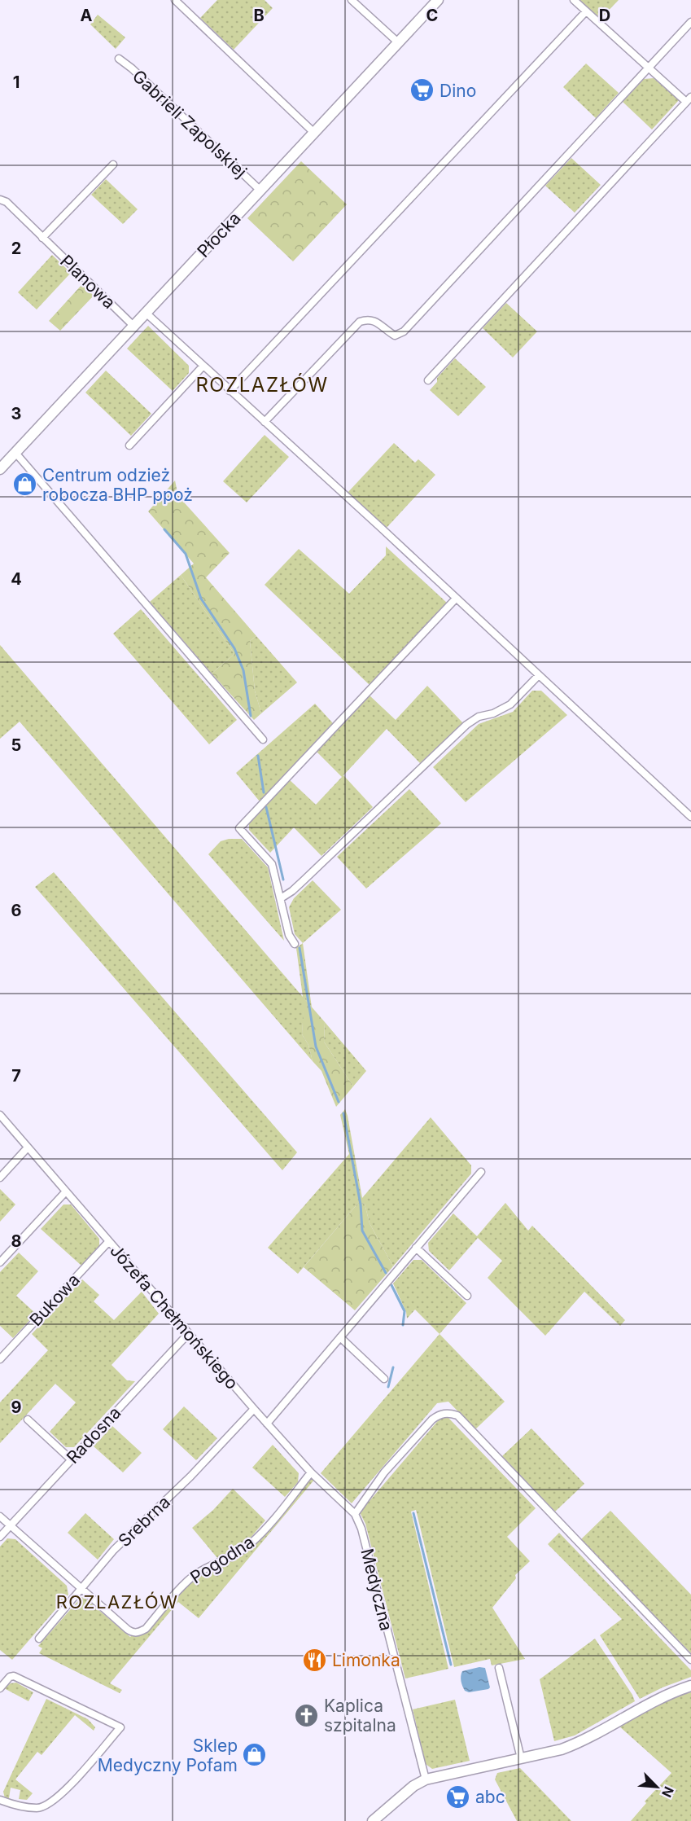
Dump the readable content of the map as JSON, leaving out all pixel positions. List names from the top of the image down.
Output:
{
  "streets": {
    "street": [
      "Gabrieli Zapolskiej",
      "Płocka",
      "Planowa",
      "Bukowa",
      "Józefa Chełmońskiego",
      "Radosna",
      "Srebrna",
      "Pogodna",
      "Medyczna"
    ]
  },
  "crossings": [
    ["Gabrieli Zapolskiej", "Płocka"],
    ["Płocka", "Planowa"],
    ["Bukowa", "Józefa Chełmońskiego"],
    ["Józefa Chełmońskiego", "Radosna"],
    ["Józefa Chełmońskiego", "Srebrna"],
    ["Józefa Chełmońskiego", "Pogodna"],
    ["Józefa Chełmońskiego", "Medyczna"],
    ["Radosna", "Pogodna"],
    ["Srebrna", "Pogodna"]
  ],
  "districts": ["ROZLAZŁÓW", "ROZLAZŁÓW"],
  "places": {
    "supermarket": ["Dino", "abc"],
    "shop": ["Centrum odzież robocza BHP ppoż", "Sklep Medyczny Pofam"],
    "restaurant": ["Limonka"],
    "church": ["Kaplica szpitalna"]
  },
  "north": "bottom right",
  "grid": {
    "columns": [
      "A",
      "B",
      "C",
      "D"
    ],
    "rows": [
      "1",
      "2",
      "3",
      "4",
      "5",
      "6",
      "7",
      "8",
      "9"
    ]
  }
}
